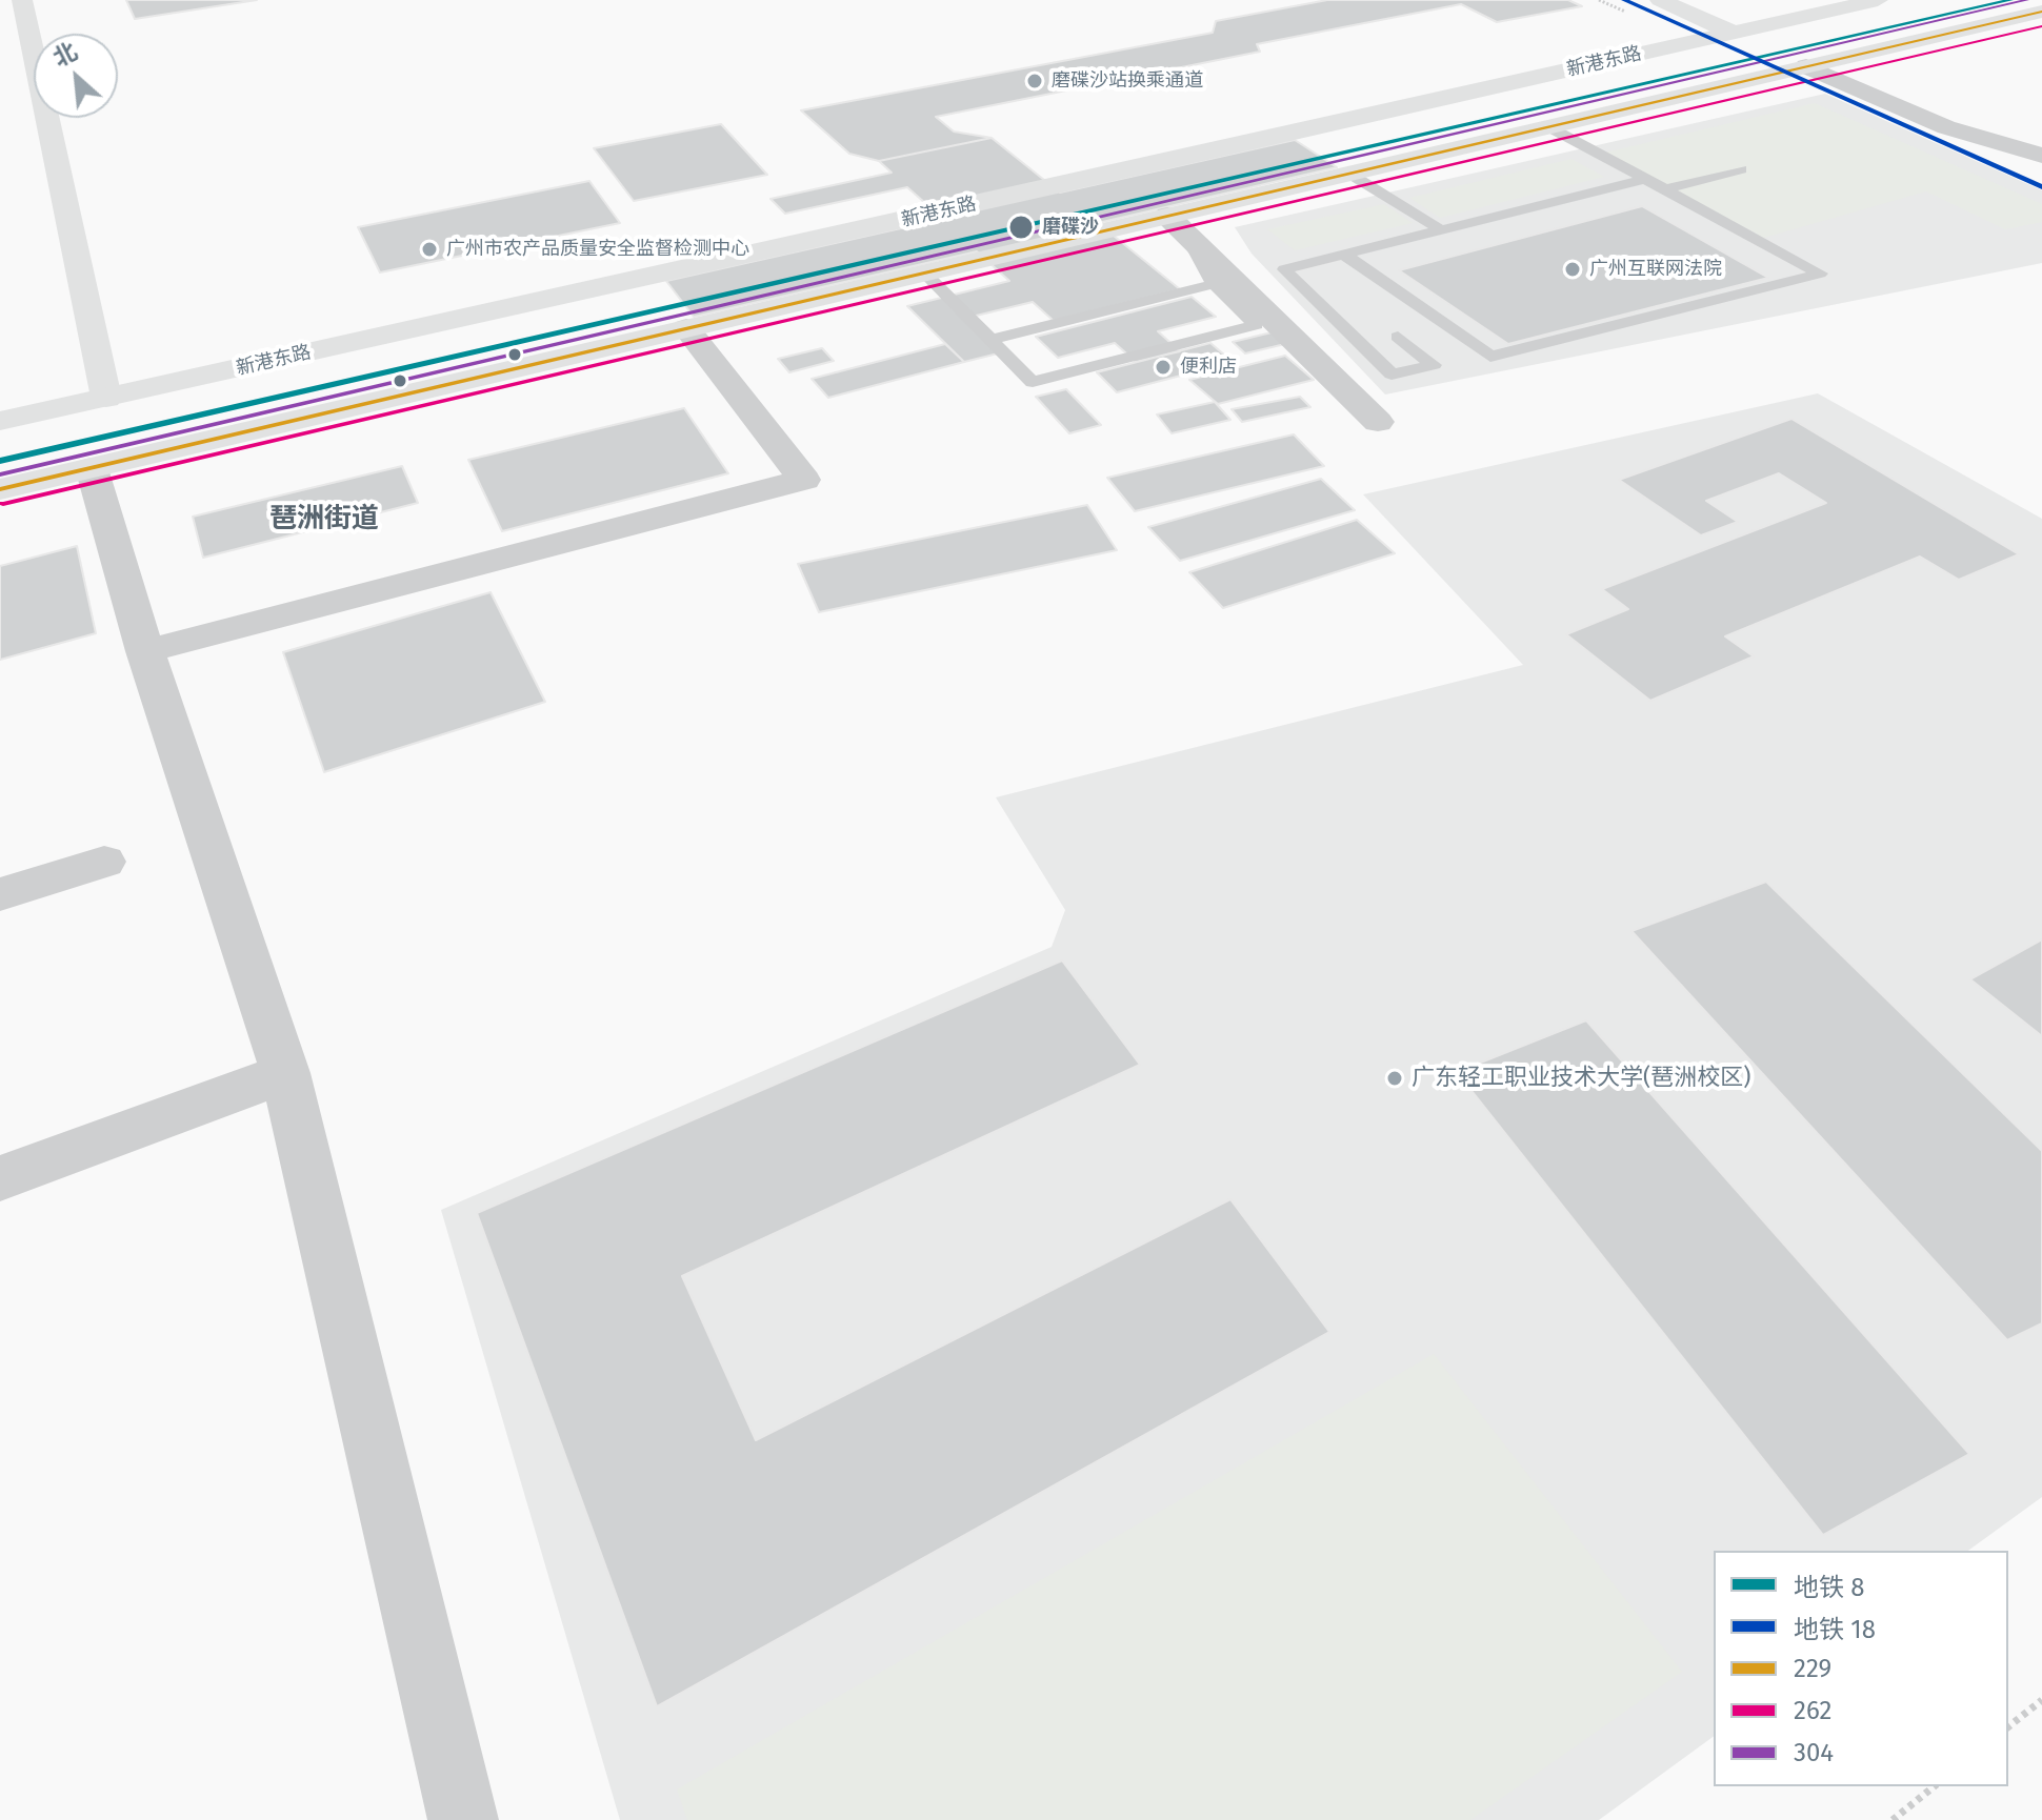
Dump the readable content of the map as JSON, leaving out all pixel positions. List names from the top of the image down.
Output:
{
  "streets": {
    "main road": ["新港东路"]
  },
  "districts": ["琶洲街道"],
  "places": [
    "磨碟沙站换乘通道",
    "磨碟沙",
    "广州市农产品质量安全监督检测中心",
    "广州互联网法院",
    "便利店",
    "广东轻工职业技术大学(琶洲校区)"
  ],
  "lines": [
    "metro line 8",
    "metro line 18",
    "transit line 304",
    "transit line 229",
    "transit line 262"
  ],
  "legend": [
    "地铁 8",
    "地铁 18",
    "229",
    "262",
    "304"
  ],
  "north": "top left"
}
